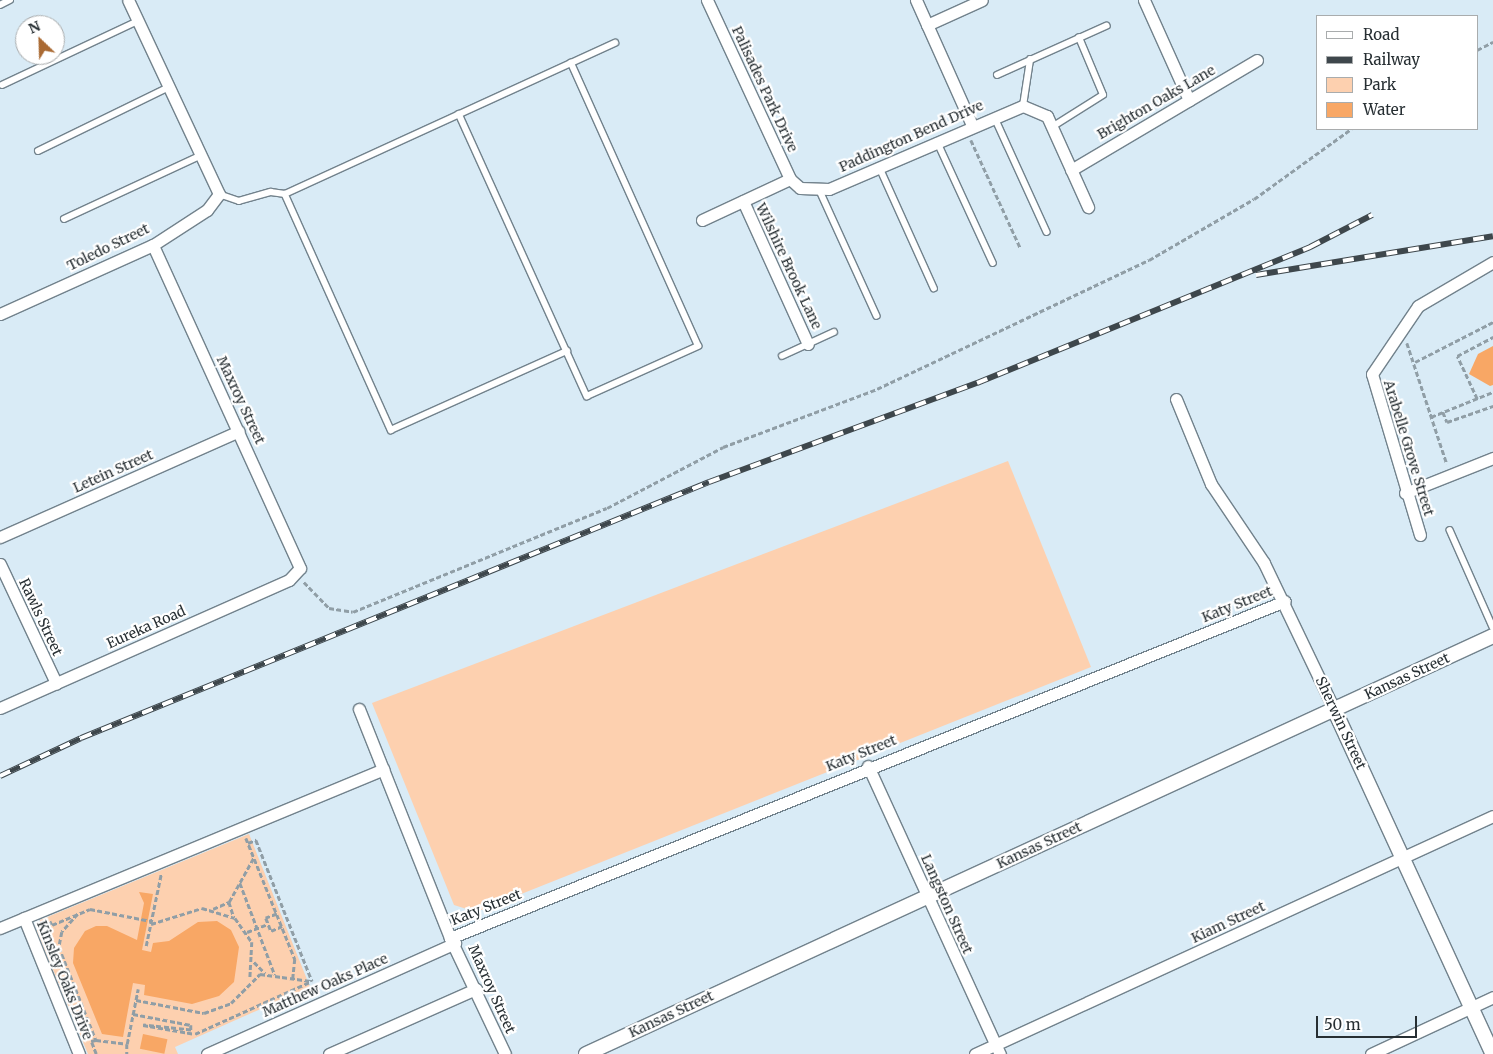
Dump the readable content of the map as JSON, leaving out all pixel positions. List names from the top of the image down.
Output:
{
  "streets": {
    "street": [
      "Palisades Park Drive",
      "Brighton Oaks Lane",
      "Paddington Bend Drive",
      "Toledo Street",
      "Wilshire Brook Lane",
      "Maxroy Street",
      "Arabelle Grove Street",
      "Letein Street",
      "Katy Street",
      "Rawls Street",
      "Eureka Road",
      "Kansas Street",
      "Sherwin Street",
      "Langston Street",
      "Kiam Street",
      "Kinsley Oaks Drive",
      "Matthew Oaks Place"
    ]
  },
  "crossings": [
    ["Palisades Park Drive", "Paddington Bend Drive"],
    ["Toledo Street", "Maxroy Street"],
    ["Maxroy Street", "Letein Street"],
    ["Maxroy Street", "Katy Street"],
    ["Maxroy Street", "Eureka Road"],
    ["Maxroy Street", "Matthew Oaks Place"],
    ["Katy Street", "Sherwin Street"],
    ["Katy Street", "Langston Street"],
    ["Katy Street", "Matthew Oaks Place"],
    ["Rawls Street", "Eureka Road"],
    ["Kansas Street", "Sherwin Street"],
    ["Kansas Street", "Langston Street"],
    ["Sherwin Street", "Kiam Street"],
    ["Langston Street", "Kiam Street"]
  ],
  "legend": [
    "Road",
    "Railway",
    "Park",
    "Water"
  ],
  "scale_bar": "50 m",
  "north": "top left"
}
